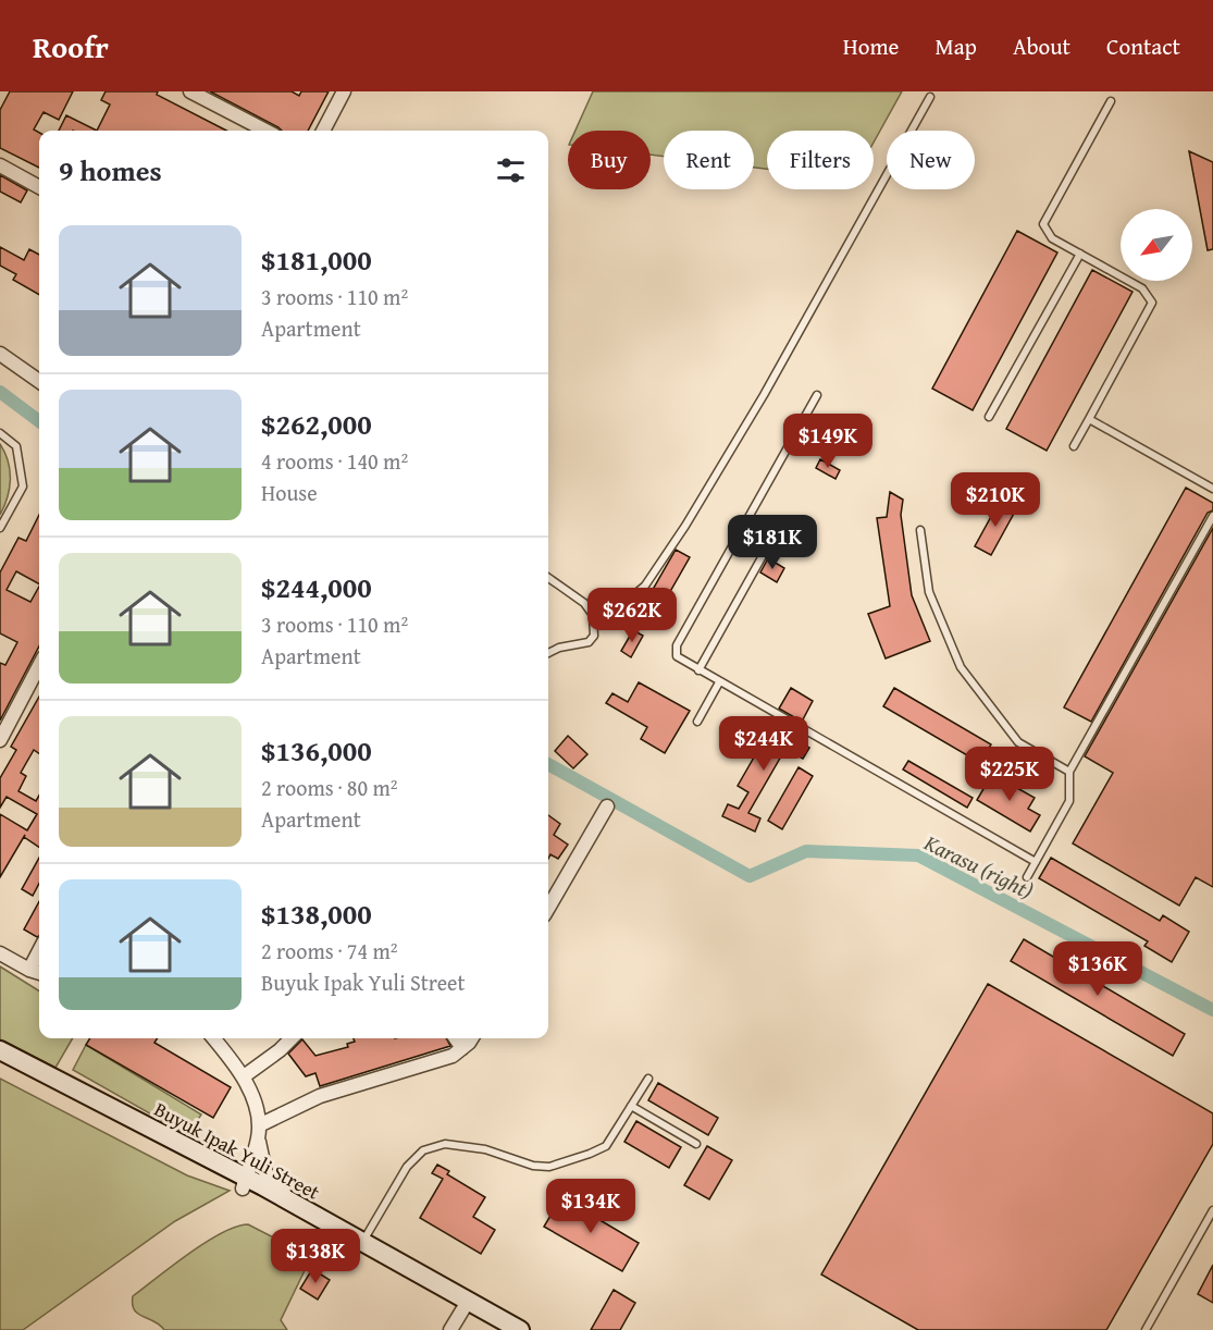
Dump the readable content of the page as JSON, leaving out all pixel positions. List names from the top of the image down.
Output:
{
  "streets": {
    "street": ["Buyuk Ipak Yuli Street"]
  },
  "water": ["Karasu (right)"],
  "north": "bottom left",
  "page": {
    "header": "Roofr",
    "nav": [
      "Home",
      "Map",
      "About",
      "Contact"
    ],
    "chip": [
      "Buy",
      "Rent",
      "Filters",
      "New"
    ],
    "heading": "9 homes",
    "list": [
      {
        "name": "$181,000",
        "note": "3 rooms · 110 m² · Apartment"
      },
      {
        "name": "$262,000",
        "note": "4 rooms · 140 m² · House"
      },
      {
        "name": "$244,000",
        "note": "3 rooms · 110 m² · Apartment"
      },
      {
        "name": "$136,000",
        "note": "2 rooms · 80 m² · Apartment"
      },
      {
        "name": "$138,000",
        "note": "2 rooms · 74 m² · Buyuk Ipak Yuli Street"
      }
    ],
    "price": [
      "$149K",
      "$210K",
      "$181K",
      "$262K",
      "$244K",
      "$225K",
      "$136K",
      "$134K",
      "$138K"
    ]
  }
}
